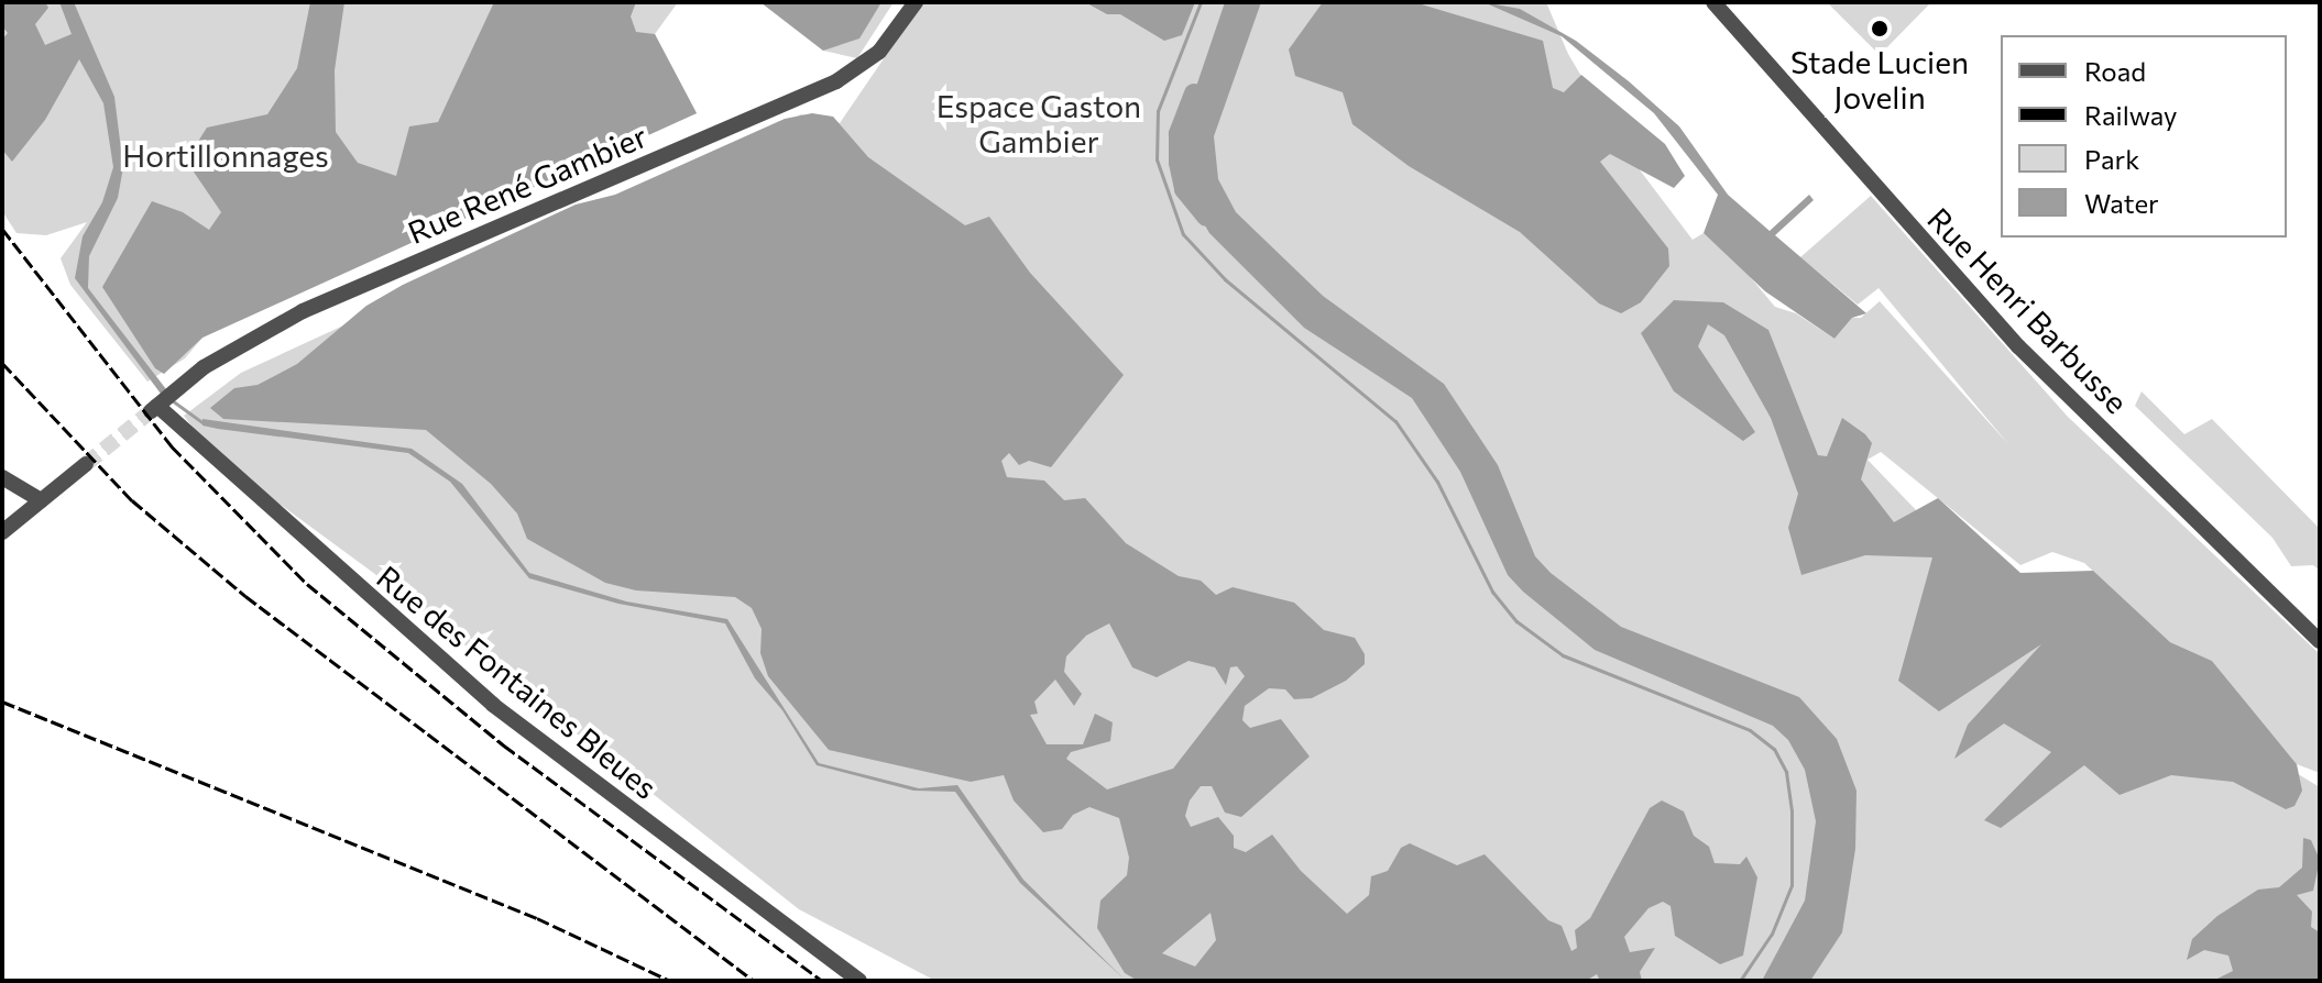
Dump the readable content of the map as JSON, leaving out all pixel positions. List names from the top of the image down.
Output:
{
  "streets": {
    "street": ["Rue René Gambier", "Rue Henri Barbusse", "Rue des Fontaines Bleues"]
  },
  "crossings": [
    ["Rue René Gambier", "Rue des Fontaines Bleues"]
  ],
  "parks": ["Espace Gaston Gambier", "Hortillonnages"],
  "places": ["Stade Lucien Jovelin"],
  "legend": [
    "Road",
    "Railway",
    "Park",
    "Water"
  ]
}
